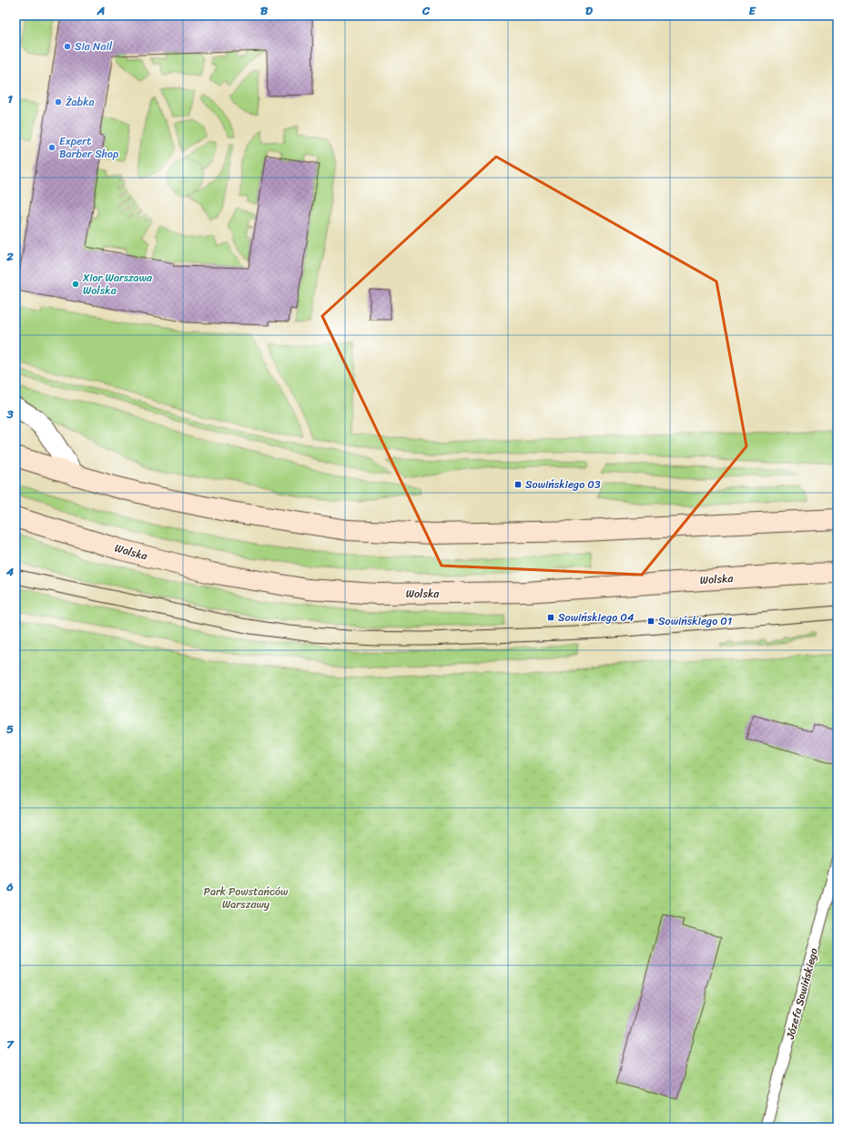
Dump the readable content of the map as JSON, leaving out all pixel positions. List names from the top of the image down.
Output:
{
  "streets": {
    "main road": ["Wolska"],
    "lane": ["Józefa Sowińskiego"]
  },
  "parks": ["Park Powstańców Warszawy"],
  "places": {
    "other": [
      "Sia Nail",
      "Żabka",
      "Expert Barber Shop",
      "Xior Warszawa Wolska"
    ],
    "transit": ["Sowińskiego 03", "Sowińskiego 04", "Sowińskiego 01"]
  },
  "grid": {
    "columns": [
      "A",
      "B",
      "C",
      "D",
      "E"
    ],
    "rows": [
      "1",
      "2",
      "3",
      "4",
      "5",
      "6",
      "7"
    ]
  }
}
